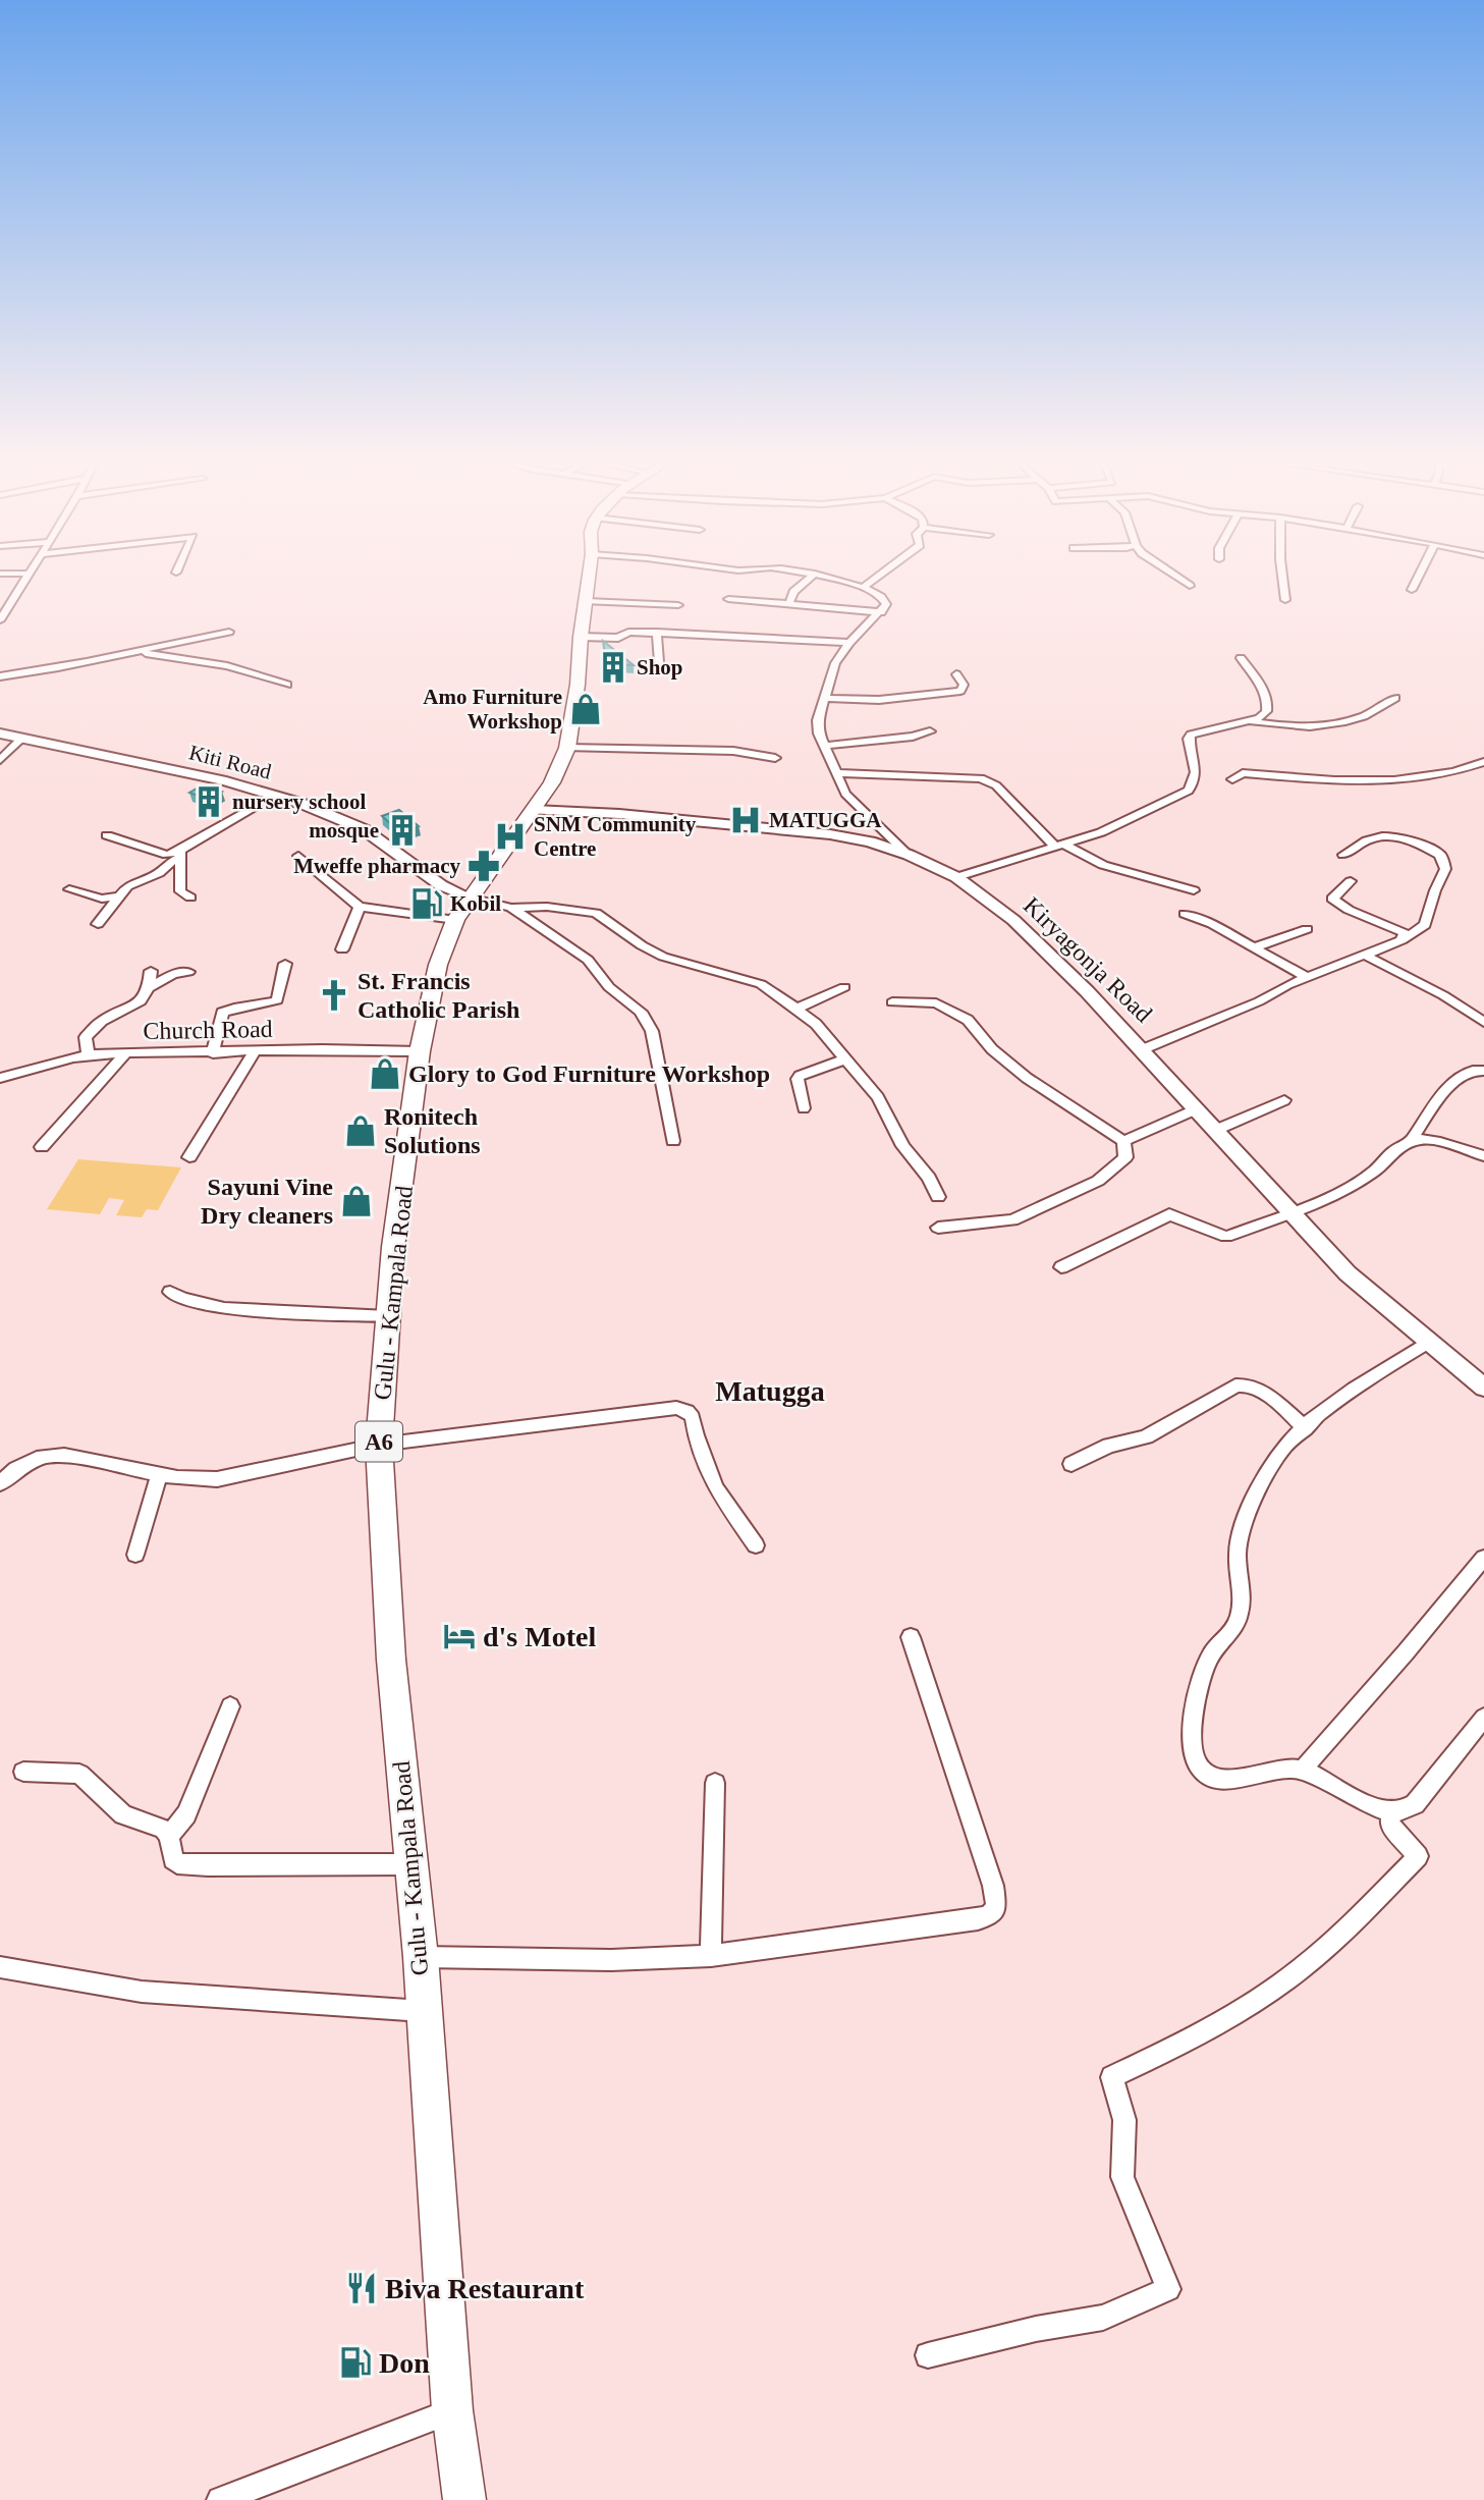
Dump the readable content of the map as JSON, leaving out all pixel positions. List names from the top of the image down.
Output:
{
  "streets": {
    "main road": ["Gulu - Kampala Road", "A6"],
    "street": ["Kiti Road", "Kiryagonja Road", "Church Road"]
  },
  "crossings": [
    ["Kiti Road", "Gulu - Kampala Road"],
    ["Kiryagonja Road", "Gulu - Kampala Road"],
    ["Church Road", "Gulu - Kampala Road"]
  ],
  "districts": ["Matugga"],
  "places": {
    "building": ["Shop", "nursery school", "mosque"],
    "shop": [
      "Amo Furniture Workshop",
      "Glory to God Furniture Workshop",
      "Ronitech Solutions",
      "Sayuni Vine Dry cleaners"
    ],
    "hospital": ["MATUGGA", "SNM Community Centre"],
    "pharmacy": ["Mweffe pharmacy"],
    "fuel station": ["Kobil", "Don"],
    "church": ["St. Francis Catholic Parish"],
    "hotel": ["d's Motel"],
    "restaurant": ["Biva Restaurant"]
  }
}
